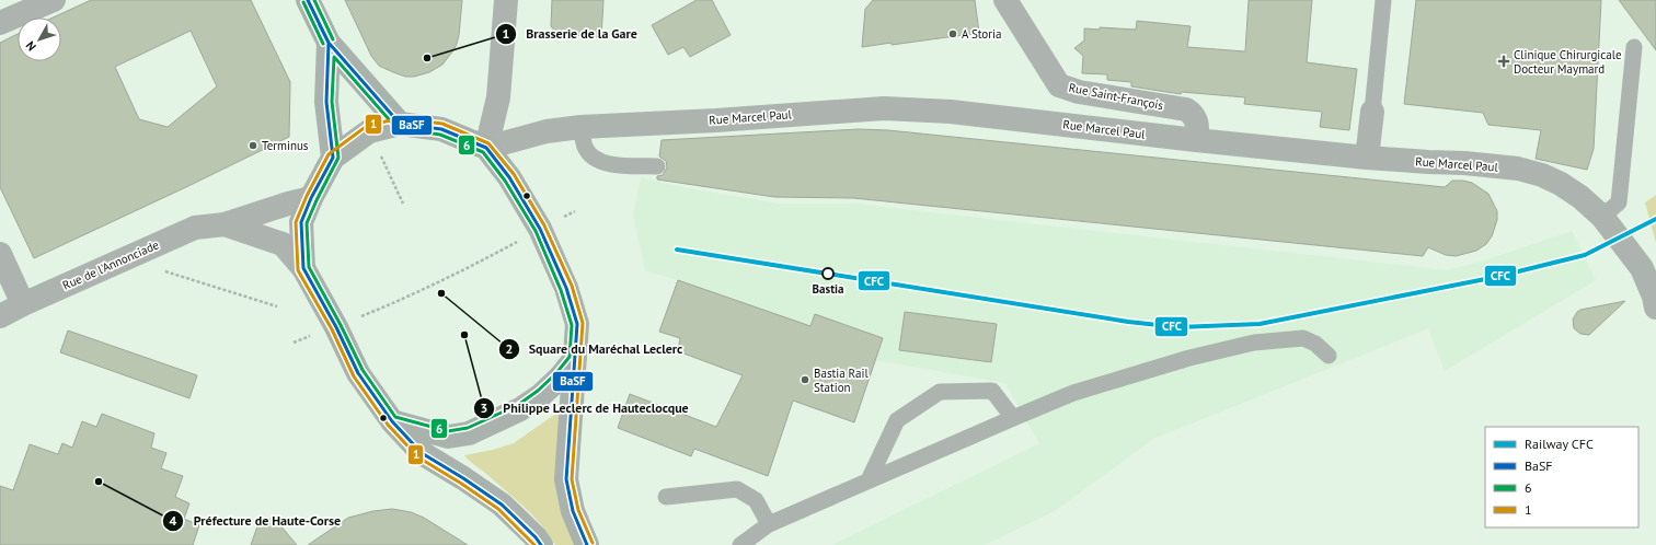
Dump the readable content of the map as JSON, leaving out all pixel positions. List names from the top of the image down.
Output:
{
  "streets": {
    "street": ["Rue Saint-François", "Rue Marcel Paul", "Rue de l'Annonciade"]
  },
  "crossings": [
    ["Rue Saint-François", "Rue Marcel Paul"]
  ],
  "places": {
    "other": [
      "A Storia",
      "Brasserie de la Gare",
      "Terminus",
      "Bastia",
      "Square du Maréchal Leclerc",
      "Philippe Leclerc de Hauteclocque",
      "Bastia Rail Station",
      "Préfecture de Haute-Corse"
    ],
    "health": ["Clinique Chirurgicale Docteur Maymard"]
  },
  "lines": [
    "transit line BaSF",
    "transit line 6",
    "transit line 1",
    "rail line CFC"
  ],
  "legend": [
    "Railway CFC",
    "BaSF",
    "6",
    "1"
  ],
  "north": "bottom left"
}
